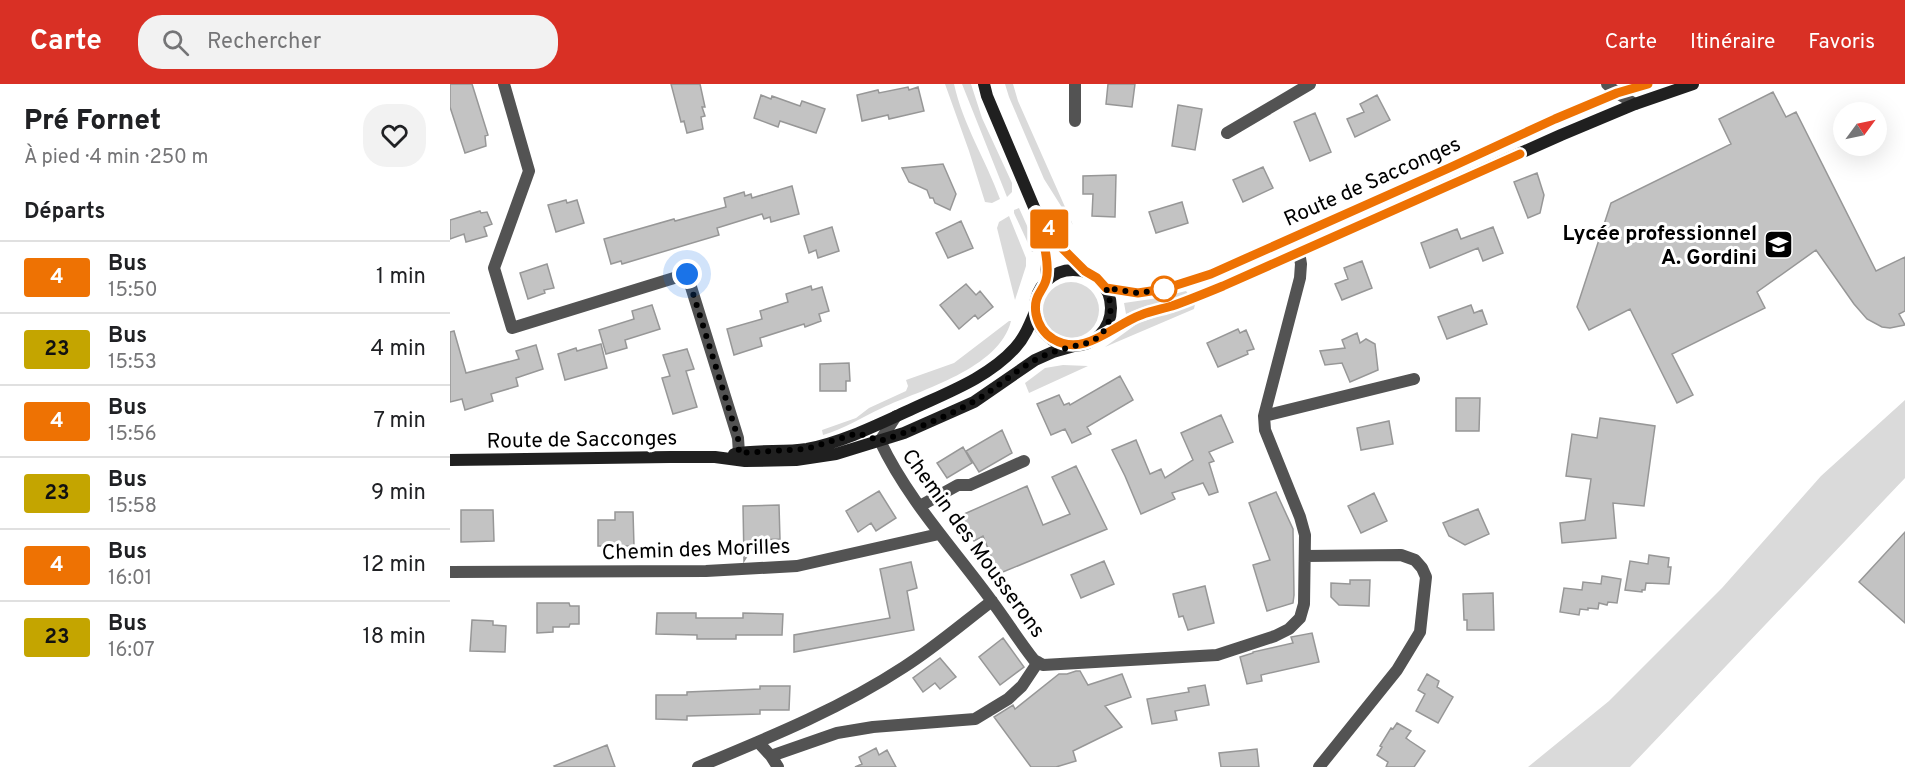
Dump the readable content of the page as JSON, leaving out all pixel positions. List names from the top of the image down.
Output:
{
  "streets": {
    "street": ["Route de Sacconges", "Chemin des Mousserons", "Chemin des Morilles"]
  },
  "crossings": [
    ["Route de Sacconges", "Chemin des Mousserons"],
    ["Chemin des Mousserons", "Chemin des Morilles"]
  ],
  "places": {
    "school or university": ["Lycée professionnel A. Gordini"]
  },
  "lines": ["bus line 4"],
  "north": "top right",
  "page": {
    "header": "Carte",
    "search": "Rechercher",
    "nav": ["Carte", "Itinéraire", "Favoris"],
    "heading": [
      ["Pré Fornet", "À pied · 4 min · 250 m"],
      "Départs"
    ],
    "on_map": "4",
    "list": [
      {
        "mark": "4",
        "name": "Bus",
        "note": "15:50",
        "value": "1 min"
      },
      {
        "mark": "23",
        "name": "Bus",
        "note": "15:53",
        "value": "4 min"
      },
      {
        "mark": "4",
        "name": "Bus",
        "note": "15:56",
        "value": "7 min"
      },
      {
        "mark": "23",
        "name": "Bus",
        "note": "15:58",
        "value": "9 min"
      },
      {
        "mark": "4",
        "name": "Bus",
        "note": "16:01",
        "value": "12 min"
      },
      {
        "mark": "23",
        "name": "Bus",
        "note": "16:07",
        "value": "18 min"
      }
    ]
  }
}
